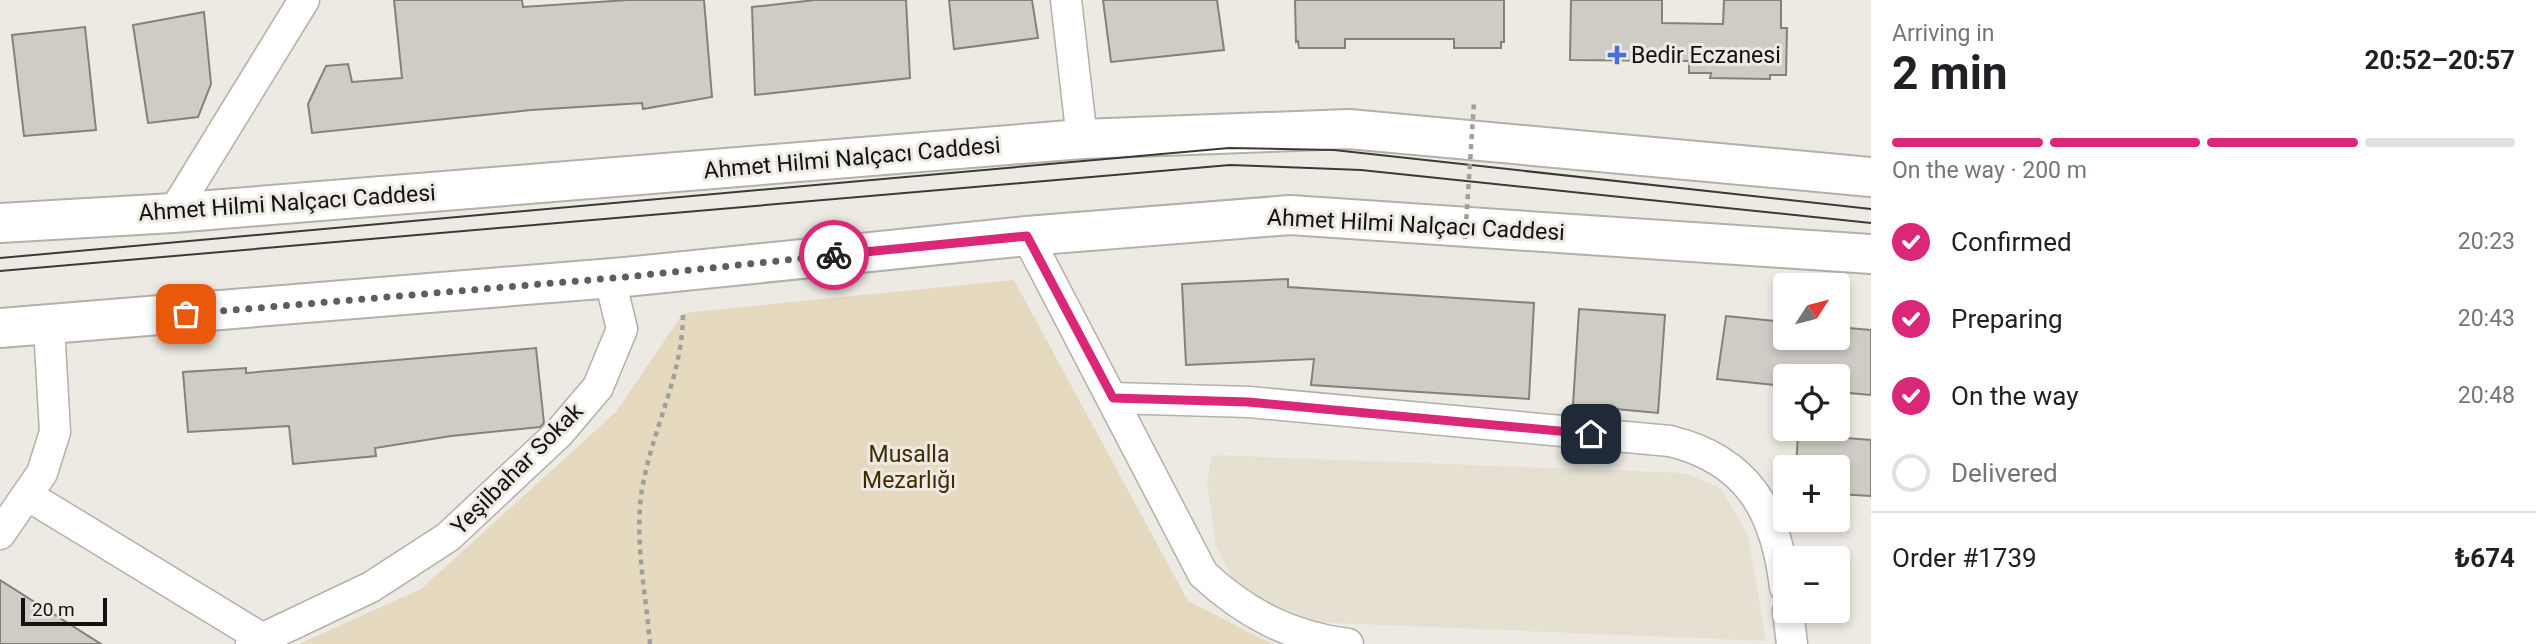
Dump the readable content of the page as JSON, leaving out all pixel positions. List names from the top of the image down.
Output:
{
  "streets": {
    "main road": ["Ahmet Hilmi Nalçacı Caddesi"],
    "street": ["Yeşilbahar Sokak"]
  },
  "crossings": [
    ["Ahmet Hilmi Nalçacı Caddesi", "Yeşilbahar Sokak"]
  ],
  "parks": ["Musalla Mezarlığı"],
  "places": {
    "health": ["Bedir Eczanesi"]
  },
  "scale_bar": "20 m",
  "north": "top right",
  "page": {
    "heading": ["2 min", "Arriving in", "20:52–20:57"],
    "panel": ["Order #1739", "₺674"],
    "bar": "On the way · 200 m",
    "list": [
      ["Confirmed", "20:23"],
      ["Preparing", "20:43"],
      ["On the way", "20:48"],
      "Delivered"
    ],
    "map_buttons": ["+", "−"],
    "scale": "20 m"
  }
}
